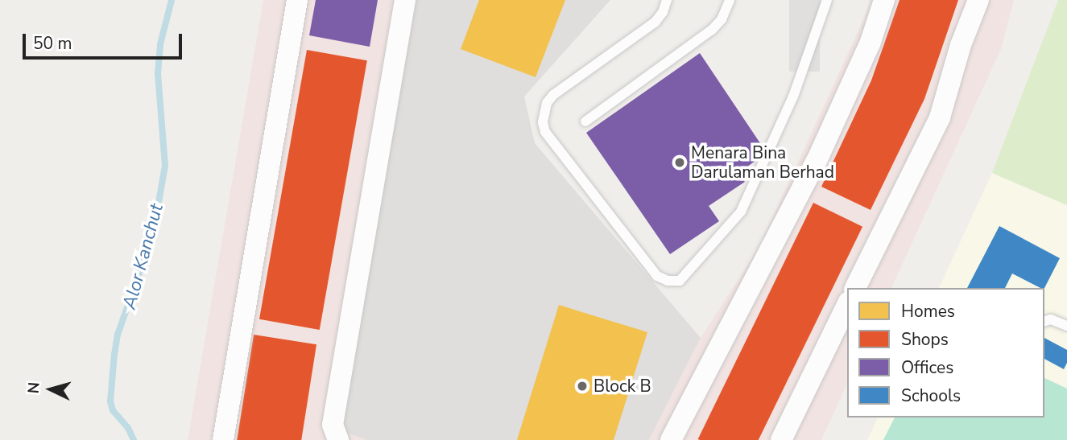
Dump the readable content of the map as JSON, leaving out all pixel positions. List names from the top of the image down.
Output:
{
  "water": ["Alor Kanchut"],
  "places": ["Menara Bina Darulaman Berhad", "Block B"],
  "legend": [
    "Homes",
    "Shops",
    "Offices",
    "Schools"
  ],
  "scale_bar": "50 m",
  "north": "left"
}
